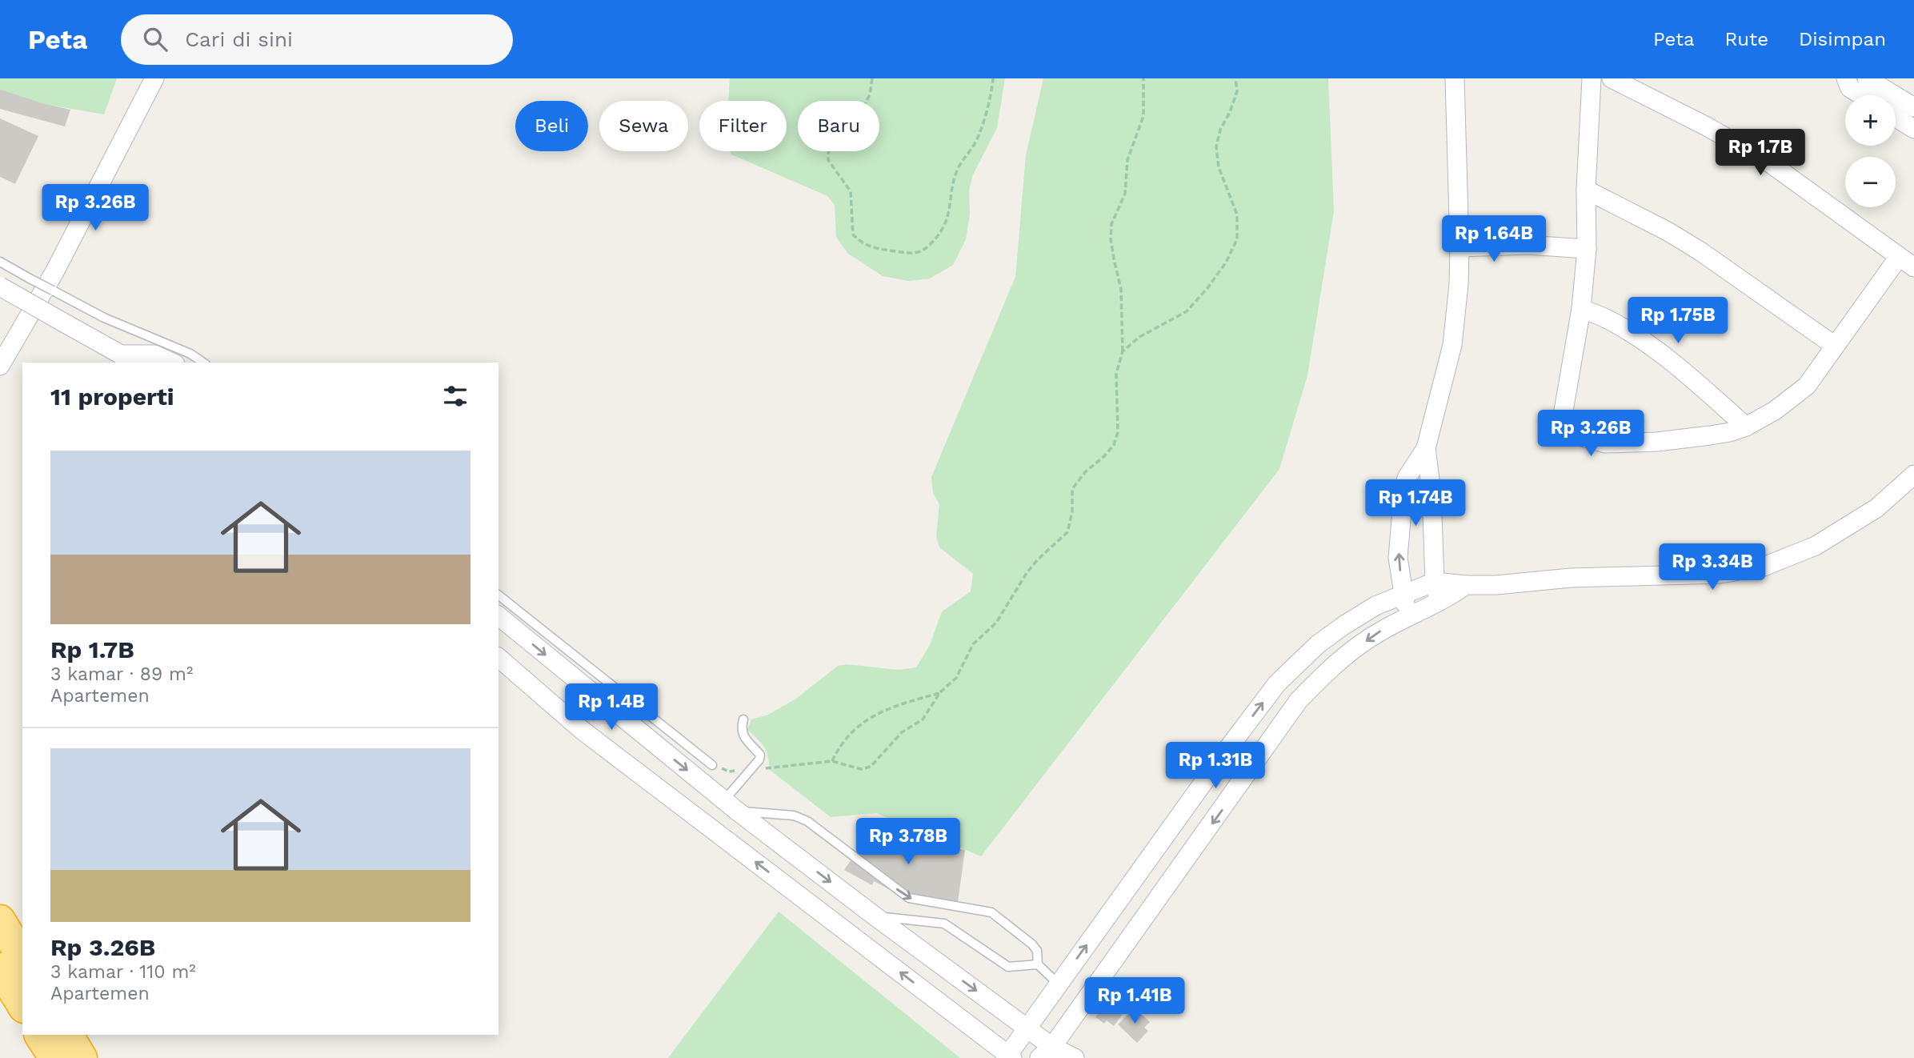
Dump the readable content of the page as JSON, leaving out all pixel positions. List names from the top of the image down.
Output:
{
  "page": {
    "header": "Peta",
    "search": "Cari di sini",
    "nav": ["Peta", "Rute", "Disimpan"],
    "map_buttons": ["+", "−"],
    "chip": [
      "Beli",
      "Sewa",
      "Filter",
      "Baru"
    ],
    "price": [
      "Rp 1.7B",
      "Rp 3.26B",
      "Rp 1.64B",
      "Rp 1.75B",
      "Rp 3.26B",
      "Rp 1.74B",
      "Rp 3.34B",
      "Rp 1.4B",
      "Rp 1.31B",
      "Rp 3.78B",
      "Rp 1.41B"
    ],
    "heading": "11 properti",
    "list": [
      {
        "name": "Rp 1.7B",
        "note": "3 kamar · 89 m² · Apartemen"
      },
      {
        "name": "Rp 3.26B",
        "note": "3 kamar · 110 m² · Apartemen"
      }
    ]
  }
}
